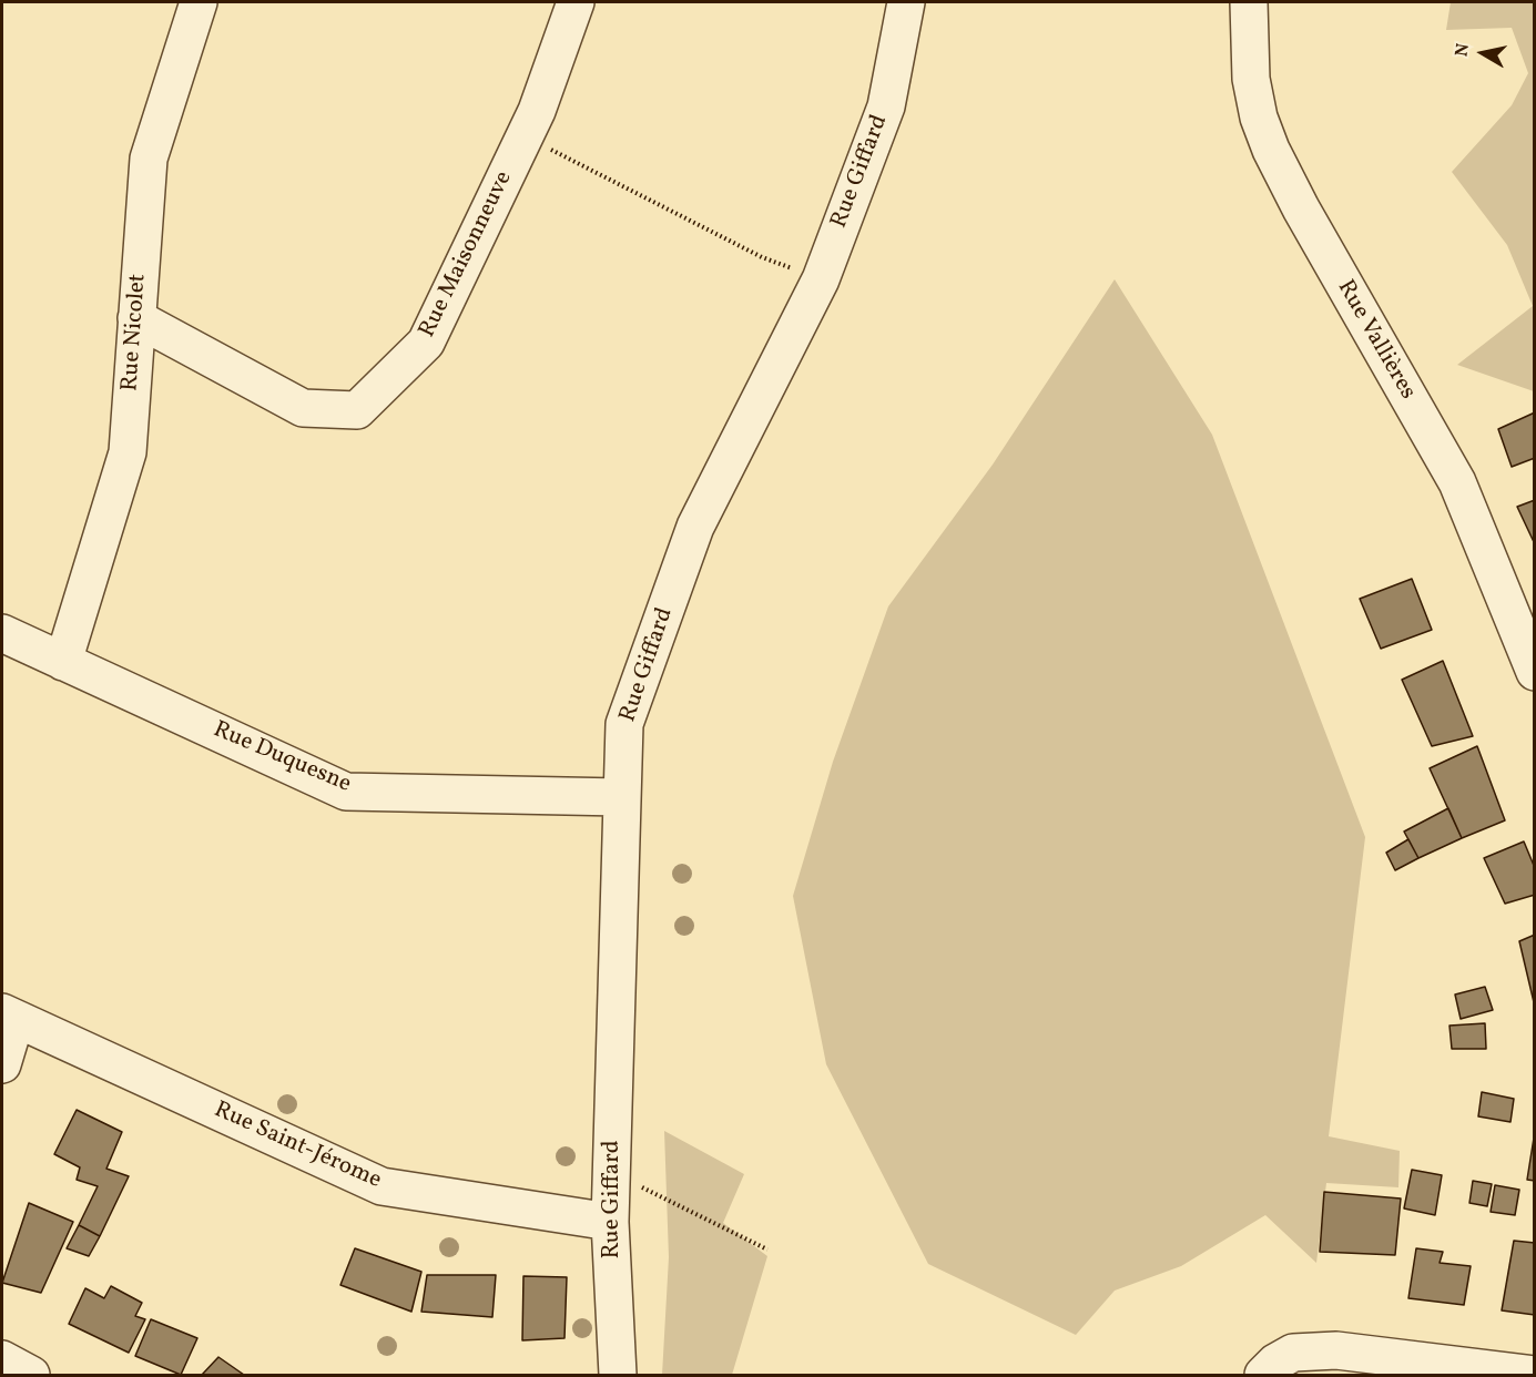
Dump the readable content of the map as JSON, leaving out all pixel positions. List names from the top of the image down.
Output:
{
  "streets": {
    "street": [
      "Rue Giffard",
      "Rue Maisonneuve",
      "Rue Nicolet",
      "Rue Vallières",
      "Rue Duquesne",
      "Rue Saint-Jérome"
    ]
  },
  "crossings": [
    ["Rue Giffard", "Rue Duquesne"],
    ["Rue Giffard", "Rue Saint-Jérome"],
    ["Rue Maisonneuve", "Rue Nicolet"],
    ["Rue Nicolet", "Rue Duquesne"]
  ],
  "north": "left"
}
